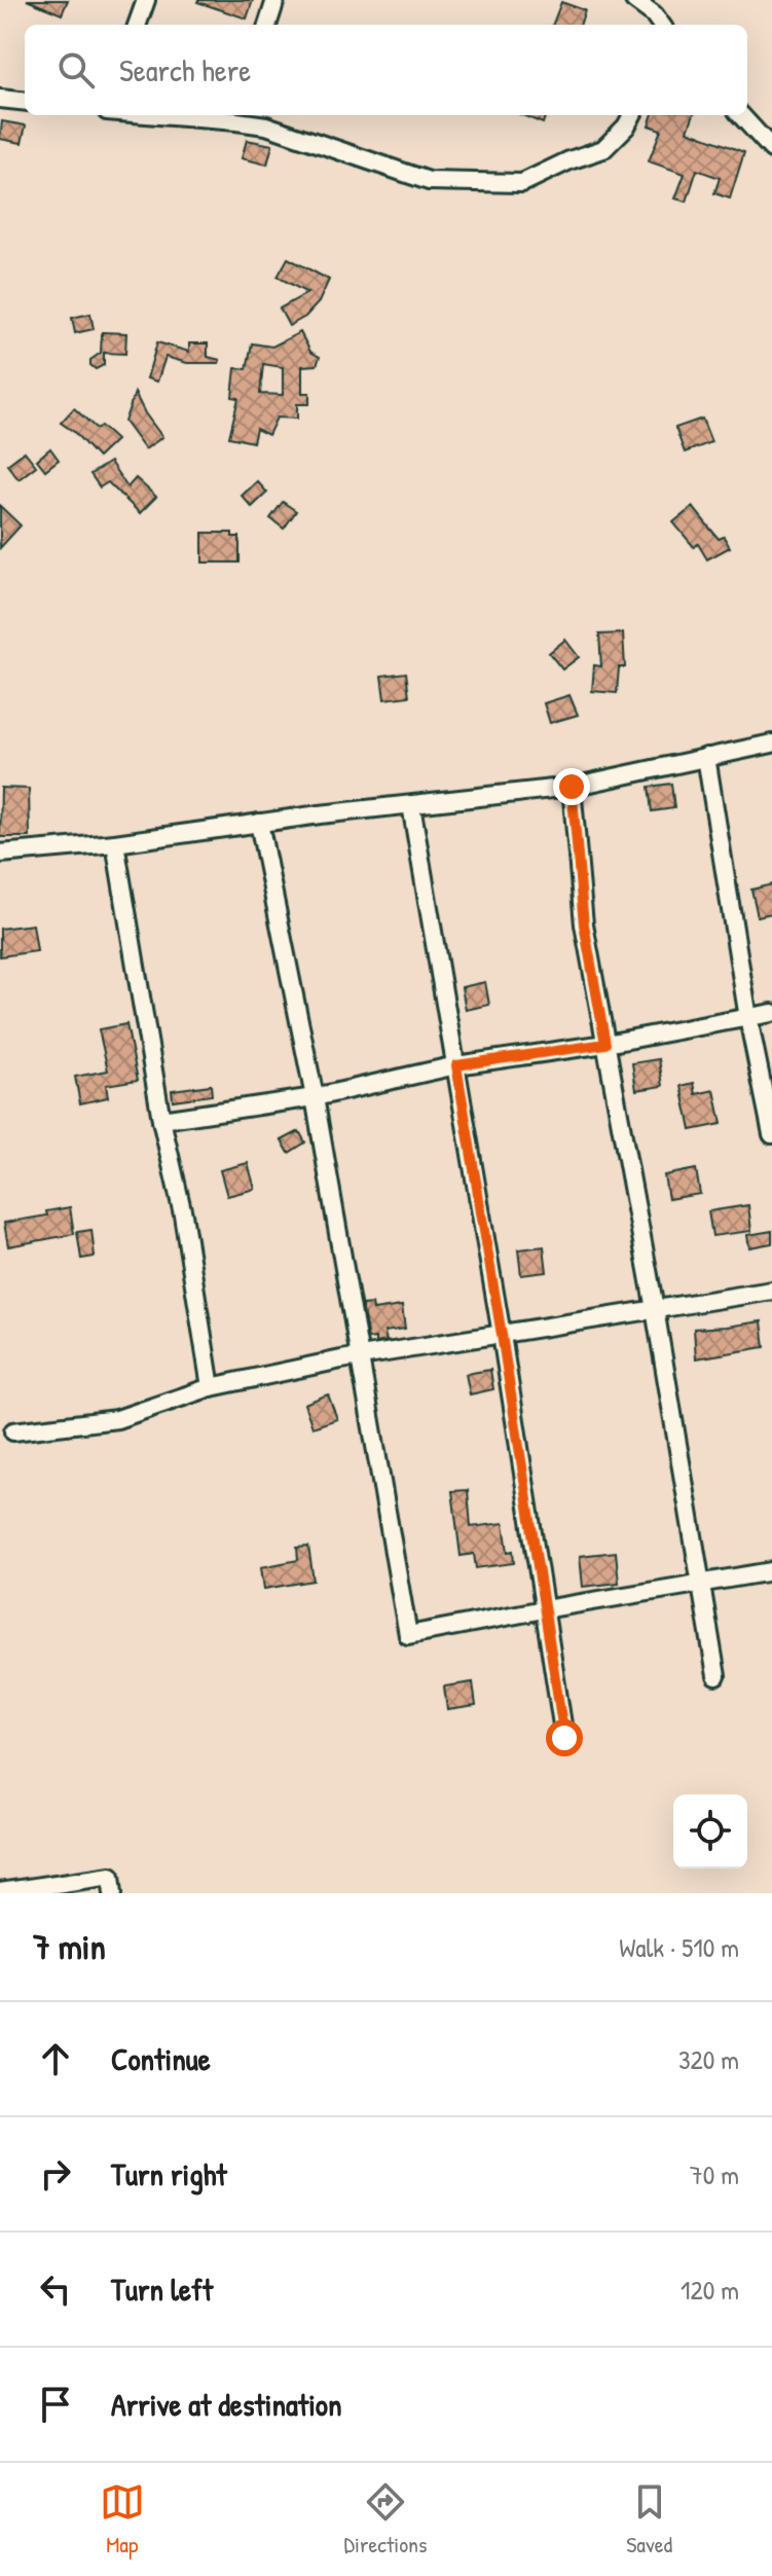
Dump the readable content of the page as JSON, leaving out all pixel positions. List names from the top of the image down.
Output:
{
  "page": {
    "search": "Search here",
    "heading": ["7 min", "Walk · 510 m"],
    "list": [
      ["Continue", "320 m"],
      ["Turn right", "70 m"],
      ["Turn left", "120 m"],
      "Arrive at destination"
    ],
    "nav": ["Map", "Directions", "Saved"]
  }
}
